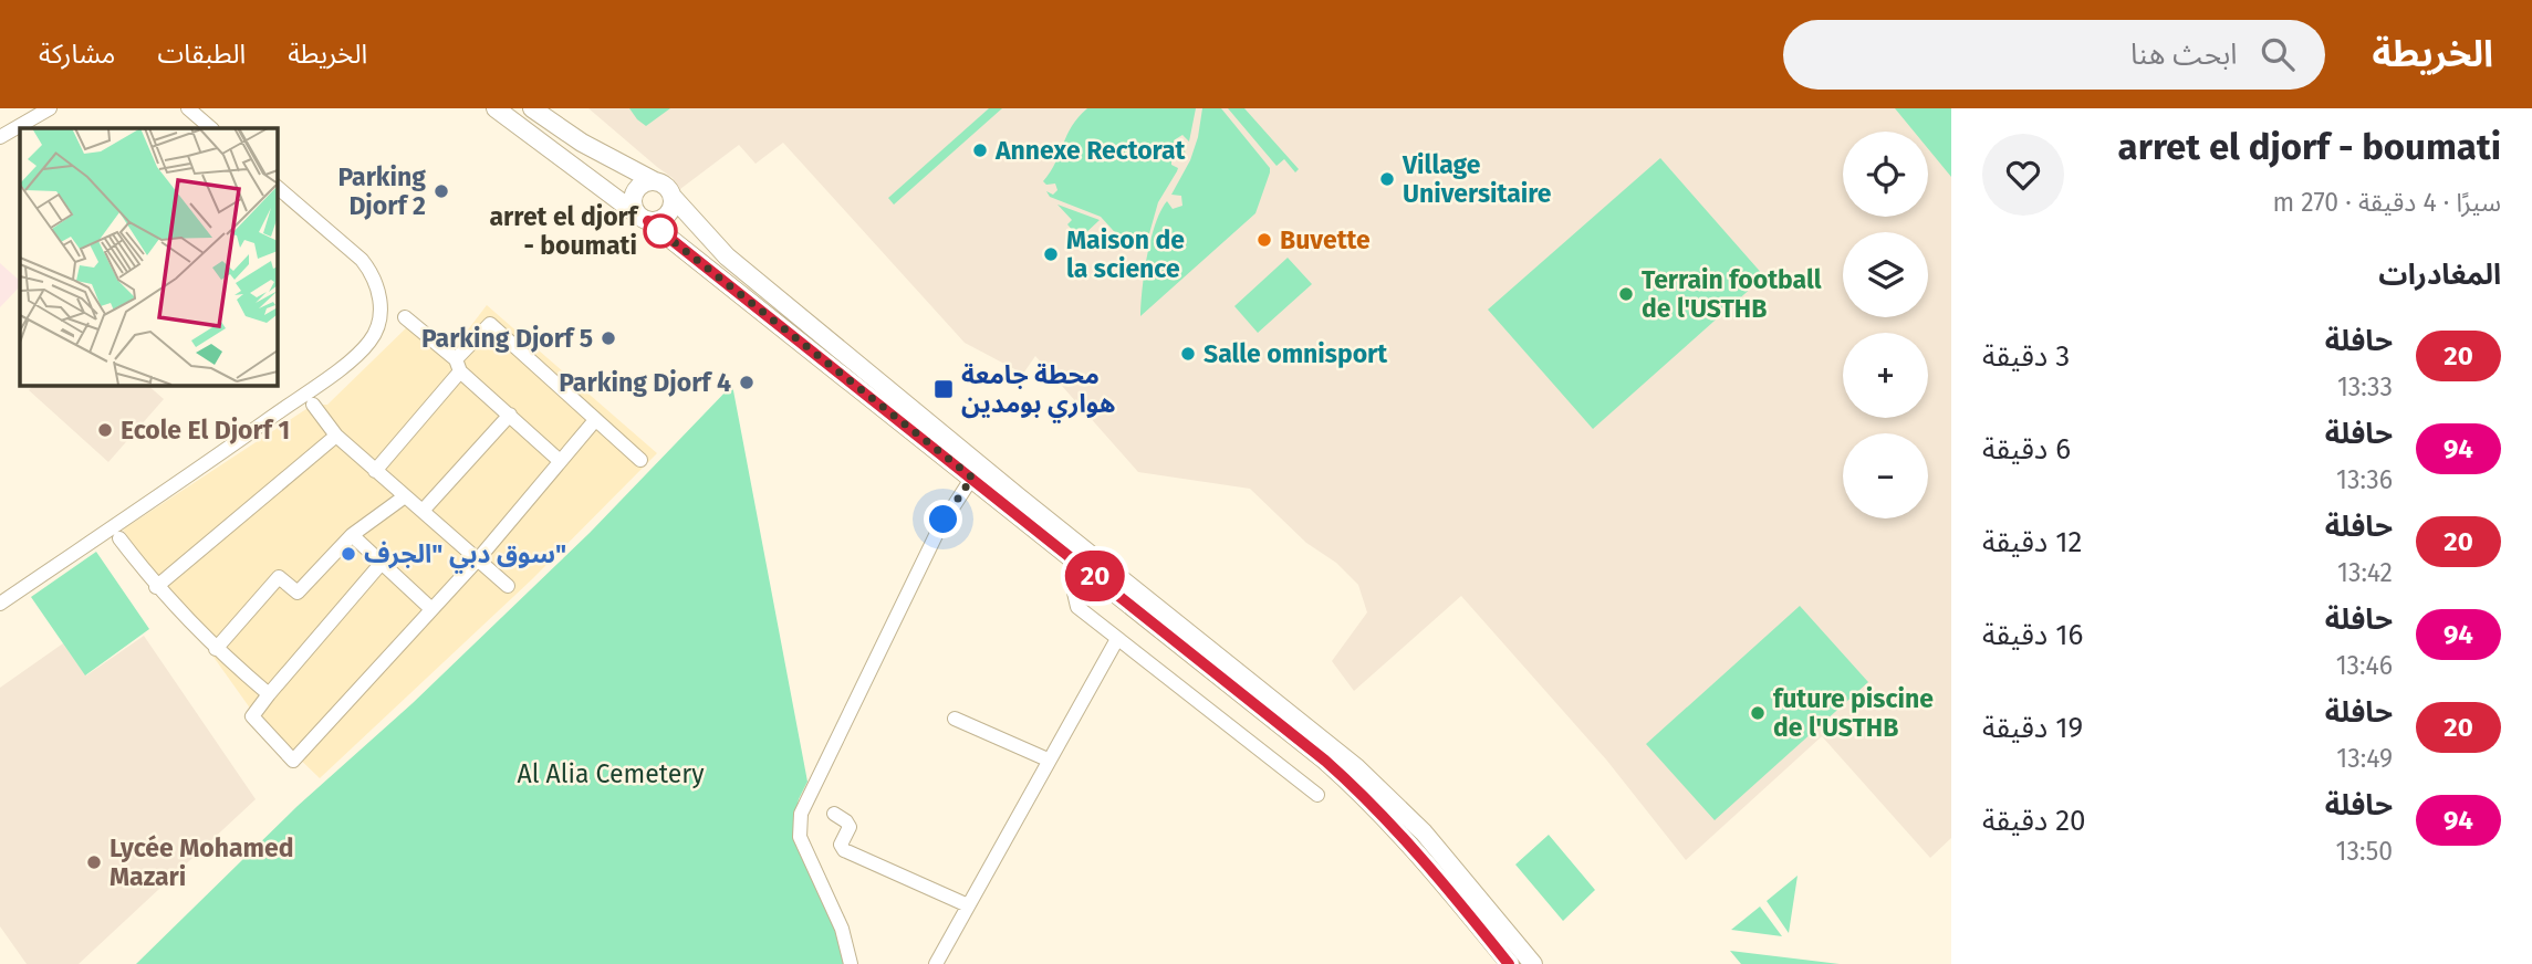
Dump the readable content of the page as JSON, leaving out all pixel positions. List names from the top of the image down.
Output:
{
  "parks": ["Al Alia Cemetery"],
  "places": {
    "other": [
      "Annexe Rectorat",
      "Village Universitaire",
      "Parking Djorf 2",
      "arret el djorf - boumati",
      "Buvette",
      "Maison de la science",
      "Terrain football de l'USTHB",
      "Parking Djorf 5",
      "Salle omnisport",
      "Parking Djorf 4",
      "Ecole El Djorf 1",
      "سوق دبي \"الجرف\"",
      "future piscine de l'USTHB",
      "Lycée Mohamed Mazari"
    ],
    "transit": ["محطة جامعة هواري بومدين"]
  },
  "lines": ["bus line 20"],
  "page": {
    "header": "الخريطة",
    "search": "ابحث هنا",
    "nav": ["الخريطة", "الطبقات", "مشاركة"],
    "heading": [
      ["arret el djorf - boumati", "سيرًا · 4 دقيقة · 270 m"],
      "المغادرات"
    ],
    "on_map": "20",
    "map_buttons": ["+", "−"],
    "list": [
      {
        "mark": "20",
        "name": "حافلة",
        "note": "13:33",
        "value": "3 دقيقة"
      },
      {
        "mark": "94",
        "name": "حافلة",
        "note": "13:36",
        "value": "6 دقيقة"
      },
      {
        "mark": "20",
        "name": "حافلة",
        "note": "13:42",
        "value": "12 دقيقة"
      },
      {
        "mark": "94",
        "name": "حافلة",
        "note": "13:46",
        "value": "16 دقيقة"
      },
      {
        "mark": "20",
        "name": "حافلة",
        "note": "13:49",
        "value": "19 دقيقة"
      },
      {
        "mark": "94",
        "name": "حافلة",
        "note": "13:50",
        "value": "20 دقيقة"
      }
    ]
  }
}
